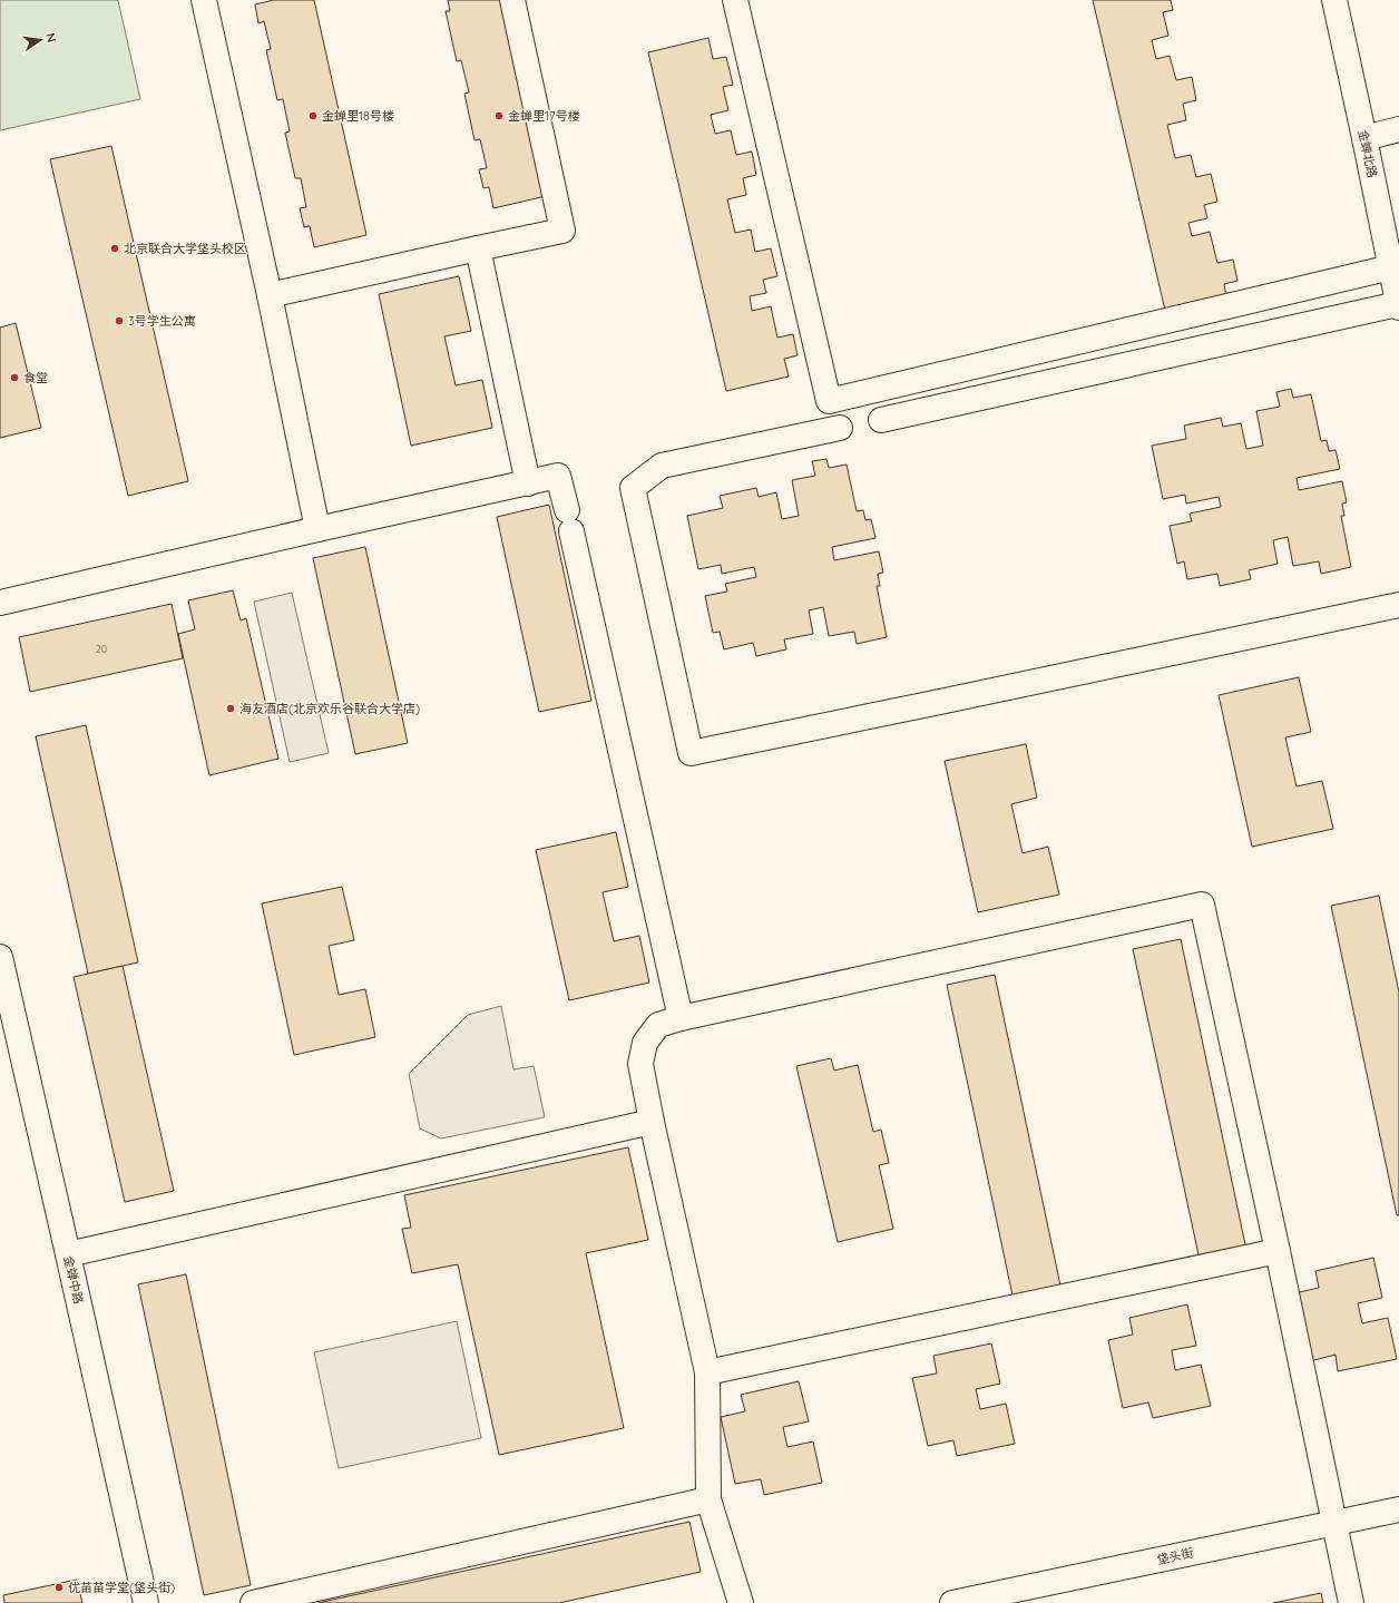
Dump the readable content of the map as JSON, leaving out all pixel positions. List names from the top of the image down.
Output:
{
  "streets": {
    "street": ["金蝉北路", "金蝉中路", "垡头街"]
  },
  "places": [
    "金蝉里18号楼",
    "金蝉里17号楼",
    "北京联合大学垡头校区",
    "3号学生公寓",
    "食堂",
    "海友酒店(北京欢乐谷联合大学店)",
    "优苗苗学堂(垡头街)"
  ],
  "house_numbers": ["20"],
  "north": "right"
}
